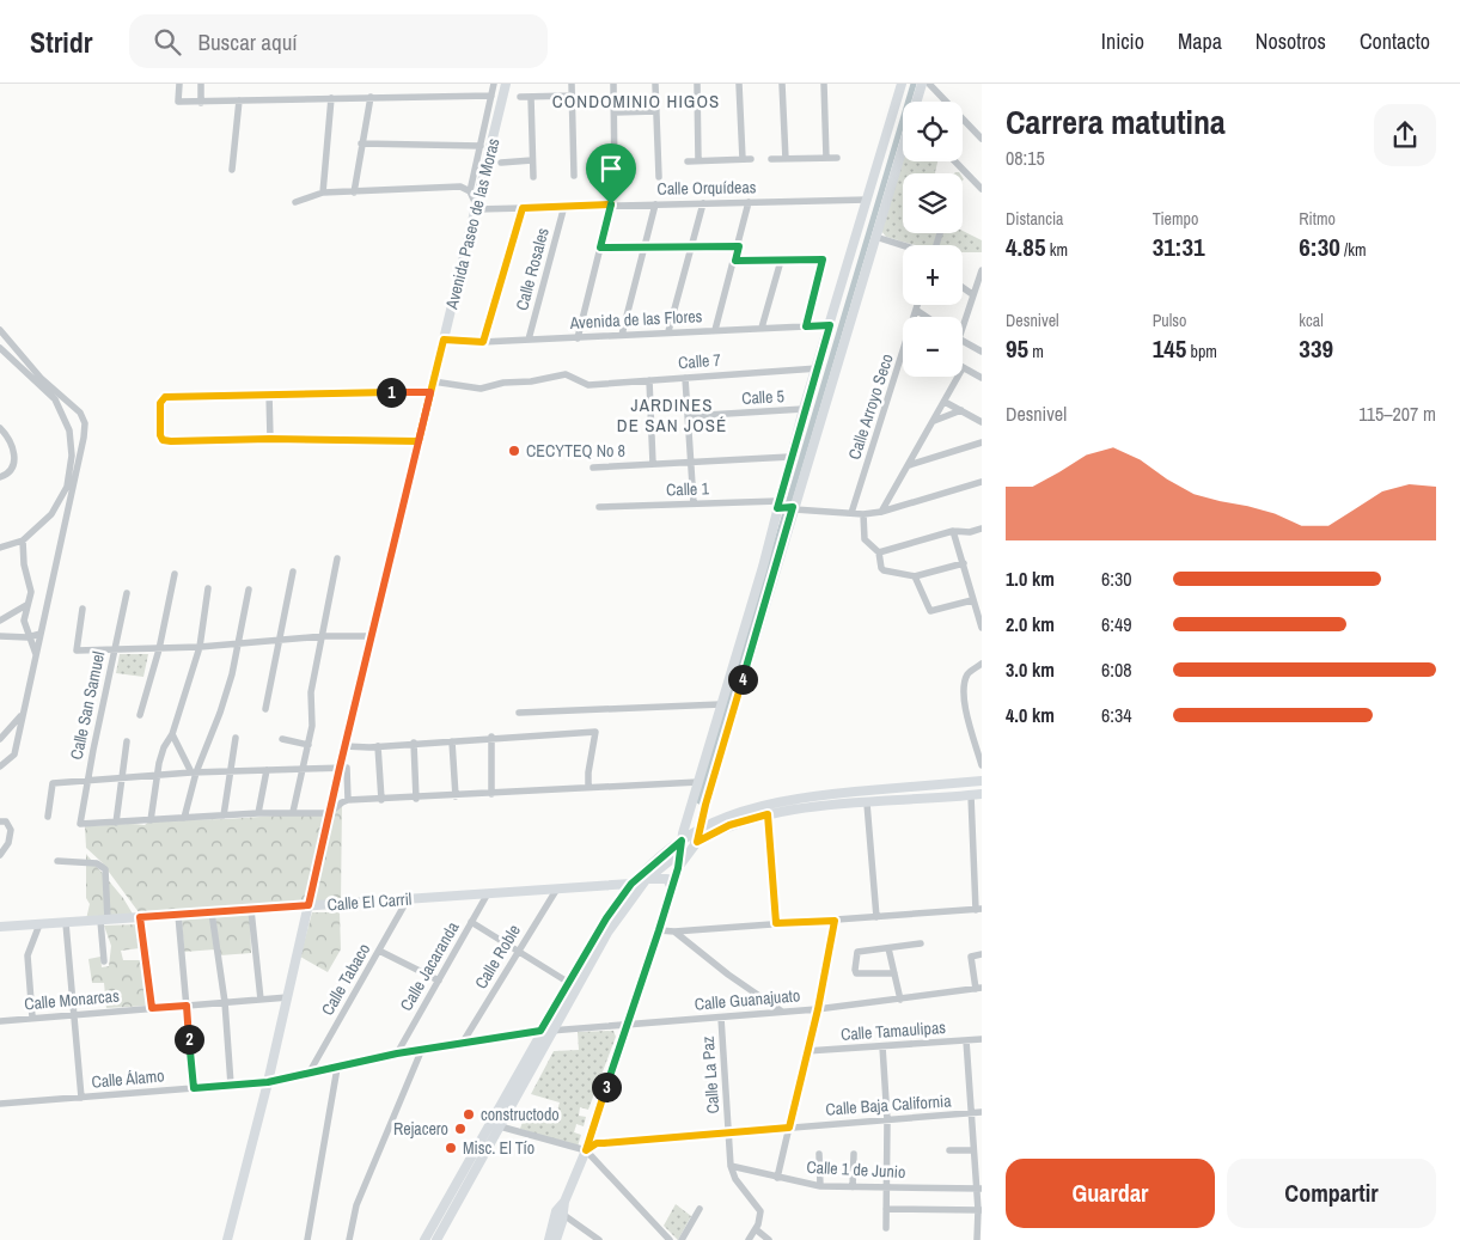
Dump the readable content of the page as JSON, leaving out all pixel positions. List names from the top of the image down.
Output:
{
  "streets": {
    "main road": ["Avenida Paseo de las Moras", "Calle El Carril"],
    "street": [
      "Calle Orquídeas",
      "Calle Rosales",
      "Avenida de las Flores",
      "Calle 7",
      "Calle 5",
      "Calle Arroyo Seco",
      "Calle 1",
      "Calle San Samuel",
      "Calle Roble",
      "Calle Jacaranda",
      "Calle Tabaco",
      "Calle Monarcas",
      "Calle Guanajuato",
      "Calle Tamaulipas",
      "Calle La Paz",
      "Calle Álamo",
      "Calle Baja California",
      "Calle 1 de Junio"
    ]
  },
  "crossings": [
    ["Calle Orquídeas", "Avenida Paseo de las Moras"],
    ["Calle Orquídeas", "Calle Rosales"],
    ["Avenida Paseo de las Moras", "Avenida de las Flores"],
    ["Avenida Paseo de las Moras", "Calle 7"],
    ["Avenida Paseo de las Moras", "Calle El Carril"],
    ["Avenida Paseo de las Moras", "Calle Monarcas"],
    ["Avenida Paseo de las Moras", "Calle Álamo"],
    ["Calle Rosales", "Avenida de las Flores"],
    ["Calle Arroyo Seco", "Calle 1"],
    ["Calle El Carril", "Calle Roble"],
    ["Calle El Carril", "Calle Jacaranda"],
    ["Calle El Carril", "Calle Tabaco"],
    ["Calle Roble", "Calle Álamo"],
    ["Calle Jacaranda", "Calle Álamo"],
    ["Calle Tabaco", "Calle Álamo"],
    ["Calle Guanajuato", "Calle La Paz"],
    ["Calle Guanajuato", "Calle Álamo"],
    ["Calle La Paz", "Calle Baja California"],
    ["Calle La Paz", "Calle 1 de Junio"]
  ],
  "districts": ["CONDOMINIO HIGOS", "JARDINES DE SAN JOSÉ"],
  "places": [
    "CECYTEQ No 8",
    "constructodo",
    "Rejacero",
    "Misc. El Tío"
  ],
  "page": {
    "header": "Stridr",
    "search": "Buscar aquí",
    "nav": [
      "Inicio",
      "Mapa",
      "Nosotros",
      "Contacto"
    ],
    "heading": ["Carrera matutina", "08:15"],
    "map_buttons": ["+", "−"],
    "stats": [
      ["Distancia", "4.85 km"],
      ["Tiempo", "31:31"],
      ["Ritmo", "6:30 /km"],
      ["Desnivel", "95 m"],
      ["Pulso", "145 bpm"],
      ["kcal", "339"]
    ],
    "pins": [
      "1",
      "4",
      "2",
      "3"
    ],
    "chart": ["Desnivel", "115–207 m"],
    "list": [
      {
        "name": "1.0 km",
        "note": "6:30"
      },
      {
        "name": "2.0 km",
        "note": "6:49"
      },
      {
        "name": "3.0 km",
        "note": "6:08"
      },
      {
        "name": "4.0 km",
        "note": "6:34"
      }
    ],
    "buttons": ["Guardar", "Compartir"]
  }
}
